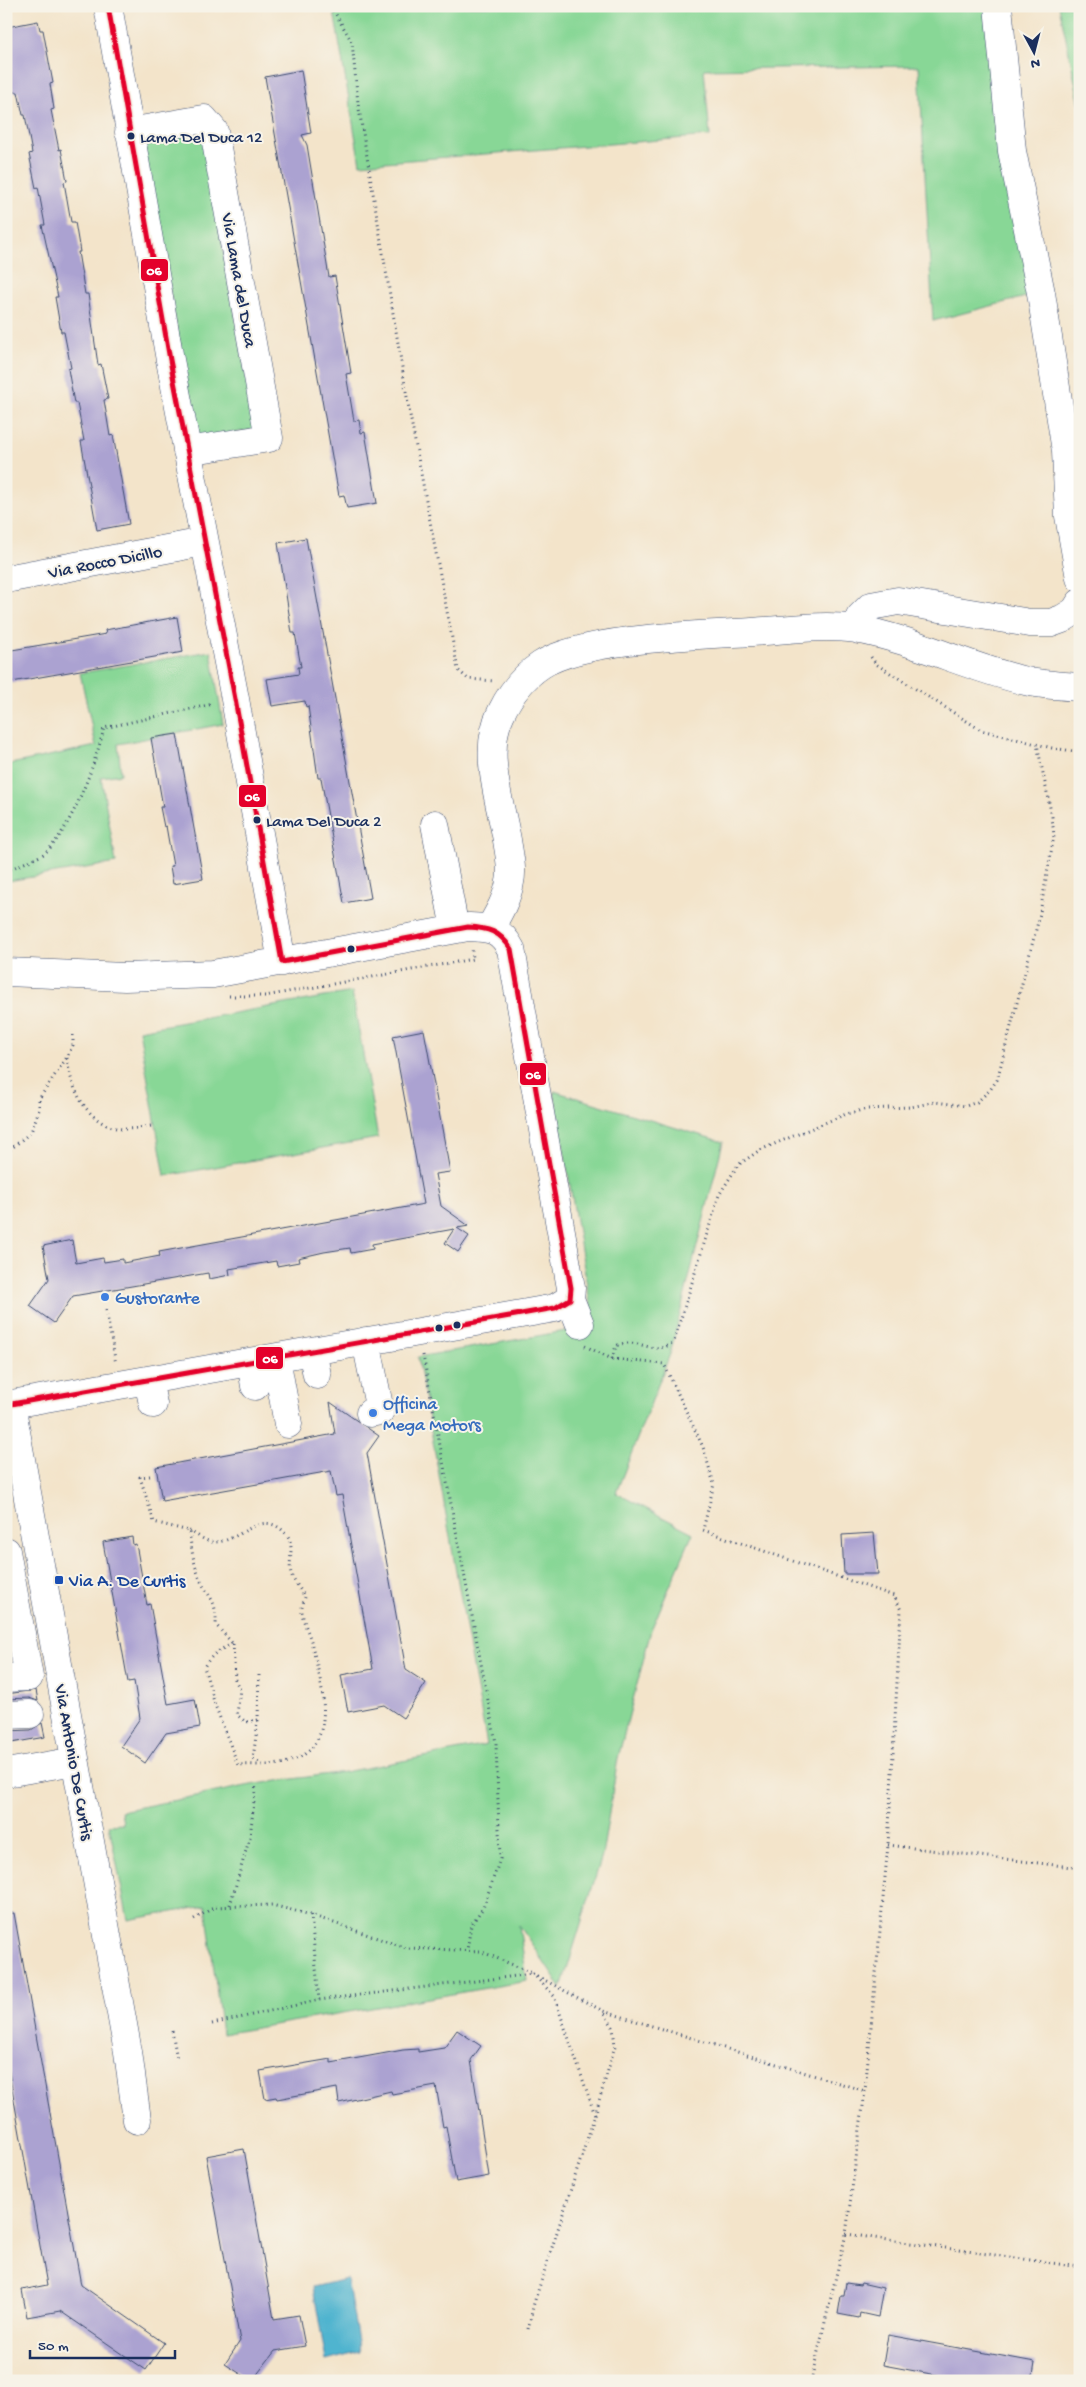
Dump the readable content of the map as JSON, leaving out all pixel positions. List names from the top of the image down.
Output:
{
  "streets": {
    "street": ["Via Lama del Duca", "Via Rocco Dicillo", "Via Antonio De Curtis"]
  },
  "places": {
    "other": [
      "Lama Del Duca 12",
      "Lama Del Duca 2",
      "Gustorante",
      "Officina Mega Motors"
    ],
    "transit": ["Via A. De Curtis"]
  },
  "lines": ["transit line 06"],
  "scale_bar": "50 m",
  "north": "bottom"
}
